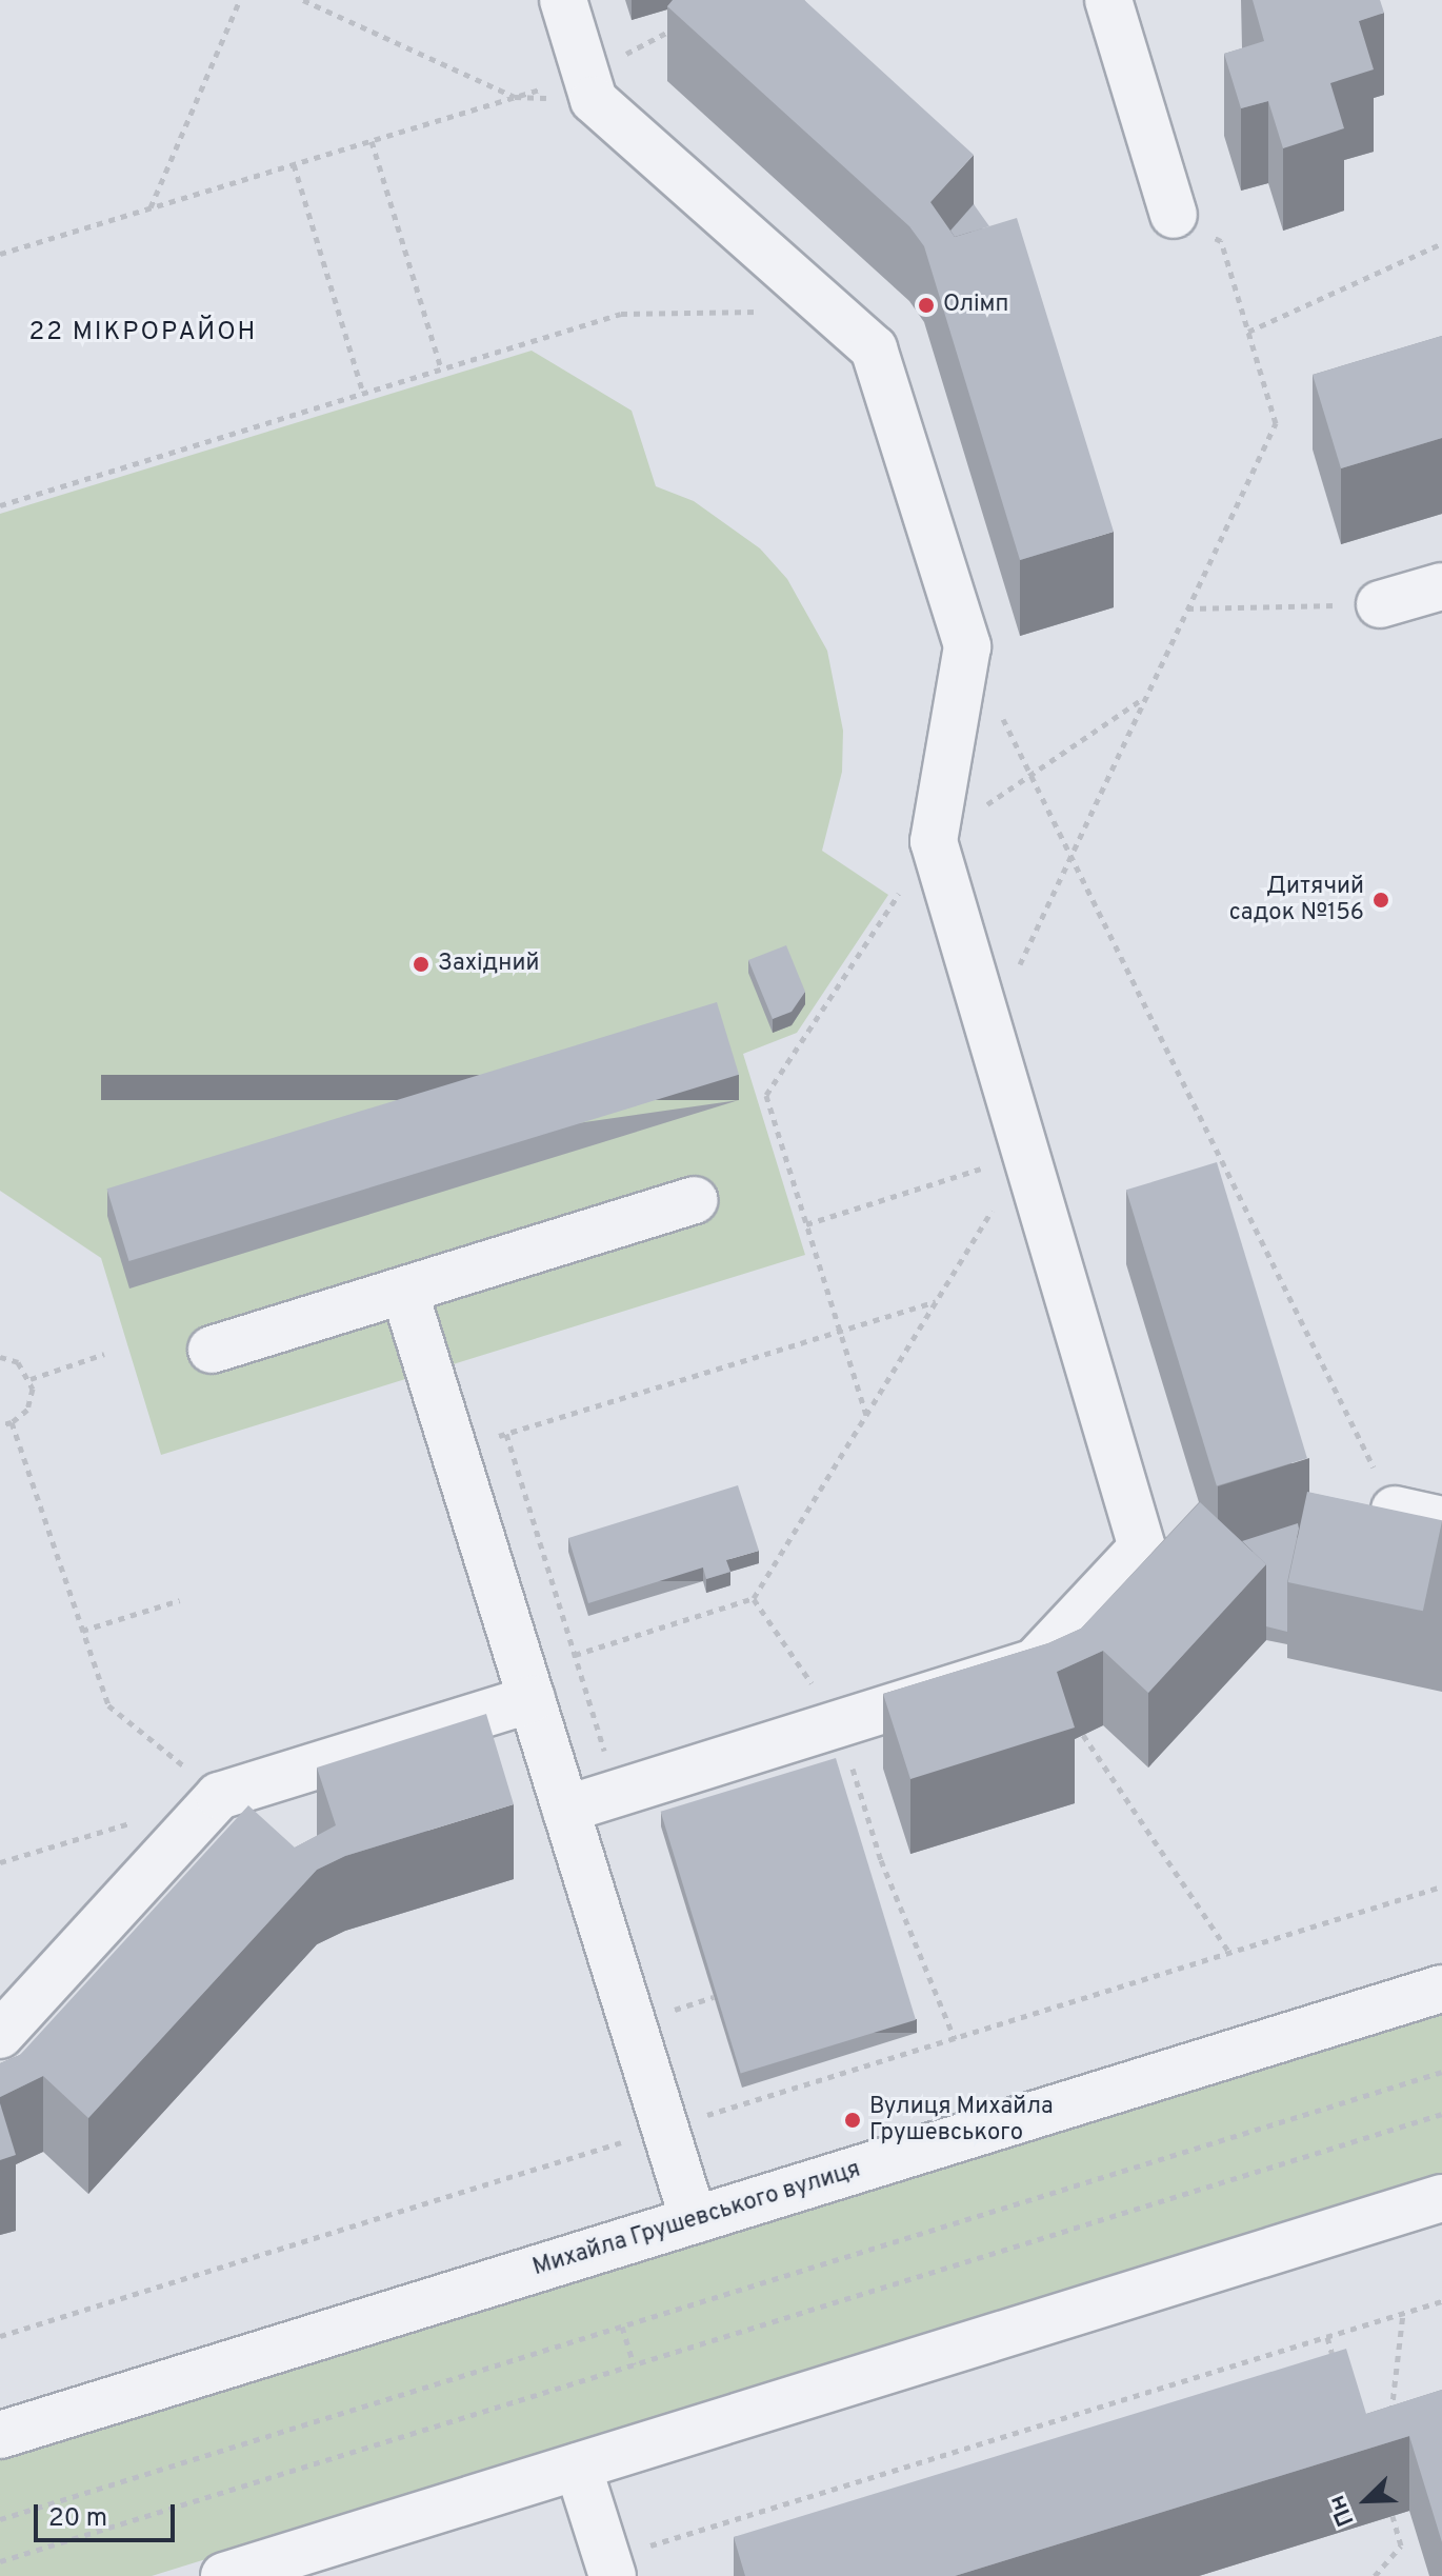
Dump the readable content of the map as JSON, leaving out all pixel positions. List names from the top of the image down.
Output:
{
  "streets": {
    "street": ["Михайла Грушевського вулиця"]
  },
  "districts": ["22 МІКРОРАЙОН"],
  "places": [
    "Олімп",
    "Дитячий садок №156",
    "Західний",
    "Вулиця Михайла Грушевського"
  ],
  "scale_bar": "20 m",
  "north": "bottom left"
}
